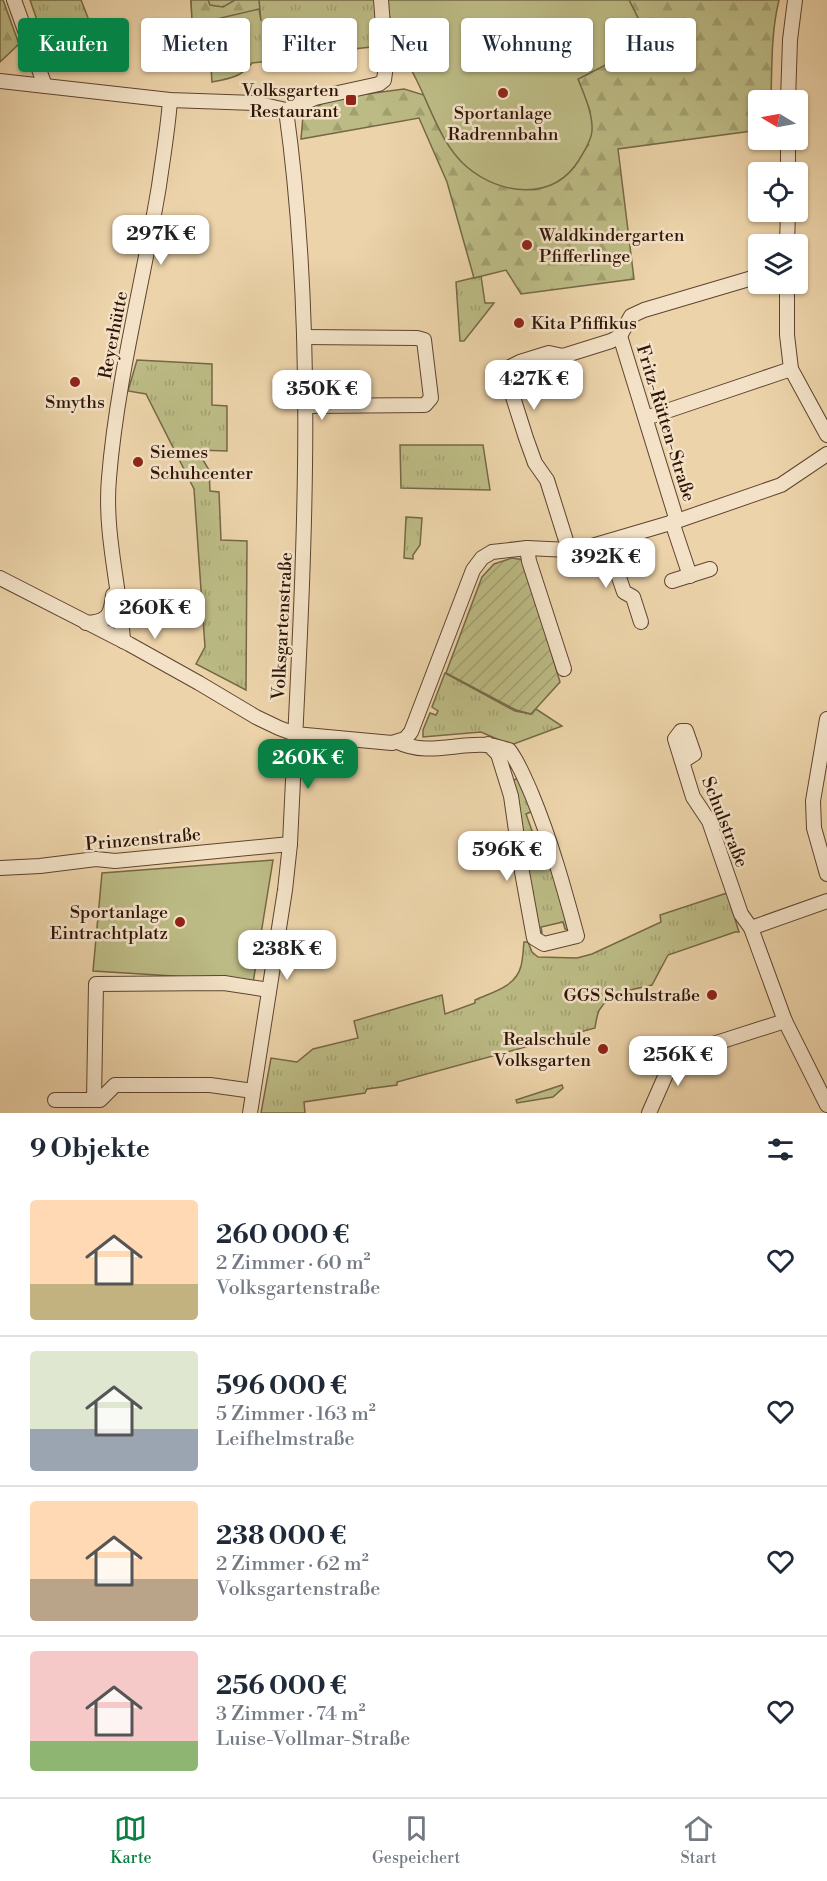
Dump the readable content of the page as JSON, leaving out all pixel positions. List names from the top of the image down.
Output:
{
  "streets": {
    "street": [
      "Reyerhütte",
      "Fritz-Rütten-Straße",
      "Volksgartenstraße",
      "Schulstraße",
      "Prinzenstraße"
    ]
  },
  "crossings": [
    ["Volksgartenstraße", "Prinzenstraße"]
  ],
  "places": {
    "other": [
      "Sportanlage Radrennbahn",
      "Waldkindergarten Pfifferlinge",
      "Kita Pfiffikus",
      "Smyths",
      "Siemes Schuhcenter",
      "Sportanlage Eintrachtplatz",
      "GGS Schulstraße",
      "Realschule Volksgarten"
    ],
    "transit": ["Volksgarten Restaurant"]
  },
  "north": "left",
  "page": {
    "chip": [
      "Kaufen",
      "Mieten",
      "Filter",
      "Neu",
      "Wohnung",
      "Haus"
    ],
    "price": [
      "297K €",
      "427K €",
      "350K €",
      "392K €",
      "260K €",
      "260K €",
      "596K €",
      "238K €",
      "256K €"
    ],
    "heading": "9 Objekte",
    "list": [
      {
        "name": "260 000 €",
        "note": "2 Zimmer · 60 m² · Volksgartenstraße"
      },
      {
        "name": "596 000 €",
        "note": "5 Zimmer · 163 m² · Leifhelmstraße"
      },
      {
        "name": "238 000 €",
        "note": "2 Zimmer · 62 m² · Volksgartenstraße"
      },
      {
        "name": "256 000 €",
        "note": "3 Zimmer · 74 m² · Luise-Vollmar-Straße"
      }
    ],
    "tabs": ["Karte", "Gespeichert", "Start"]
  }
}
